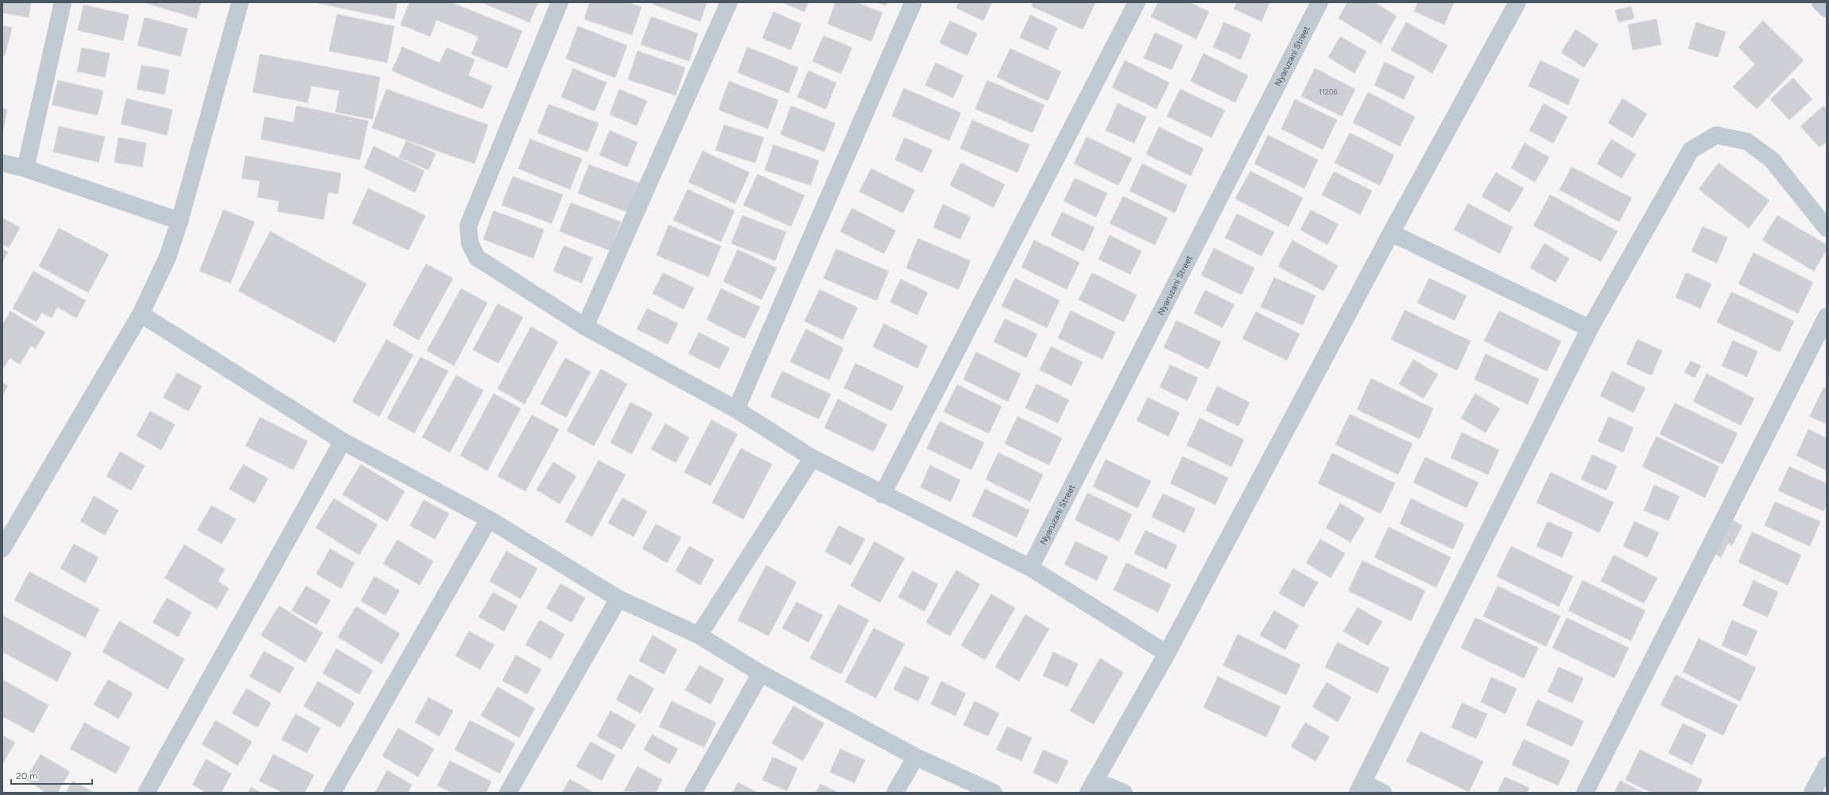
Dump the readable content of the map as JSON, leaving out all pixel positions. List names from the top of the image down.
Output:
{
  "streets": {
    "street": ["Nyaruzani Street"]
  },
  "house_numbers": ["11206"],
  "scale_bar": "20 m"
}
